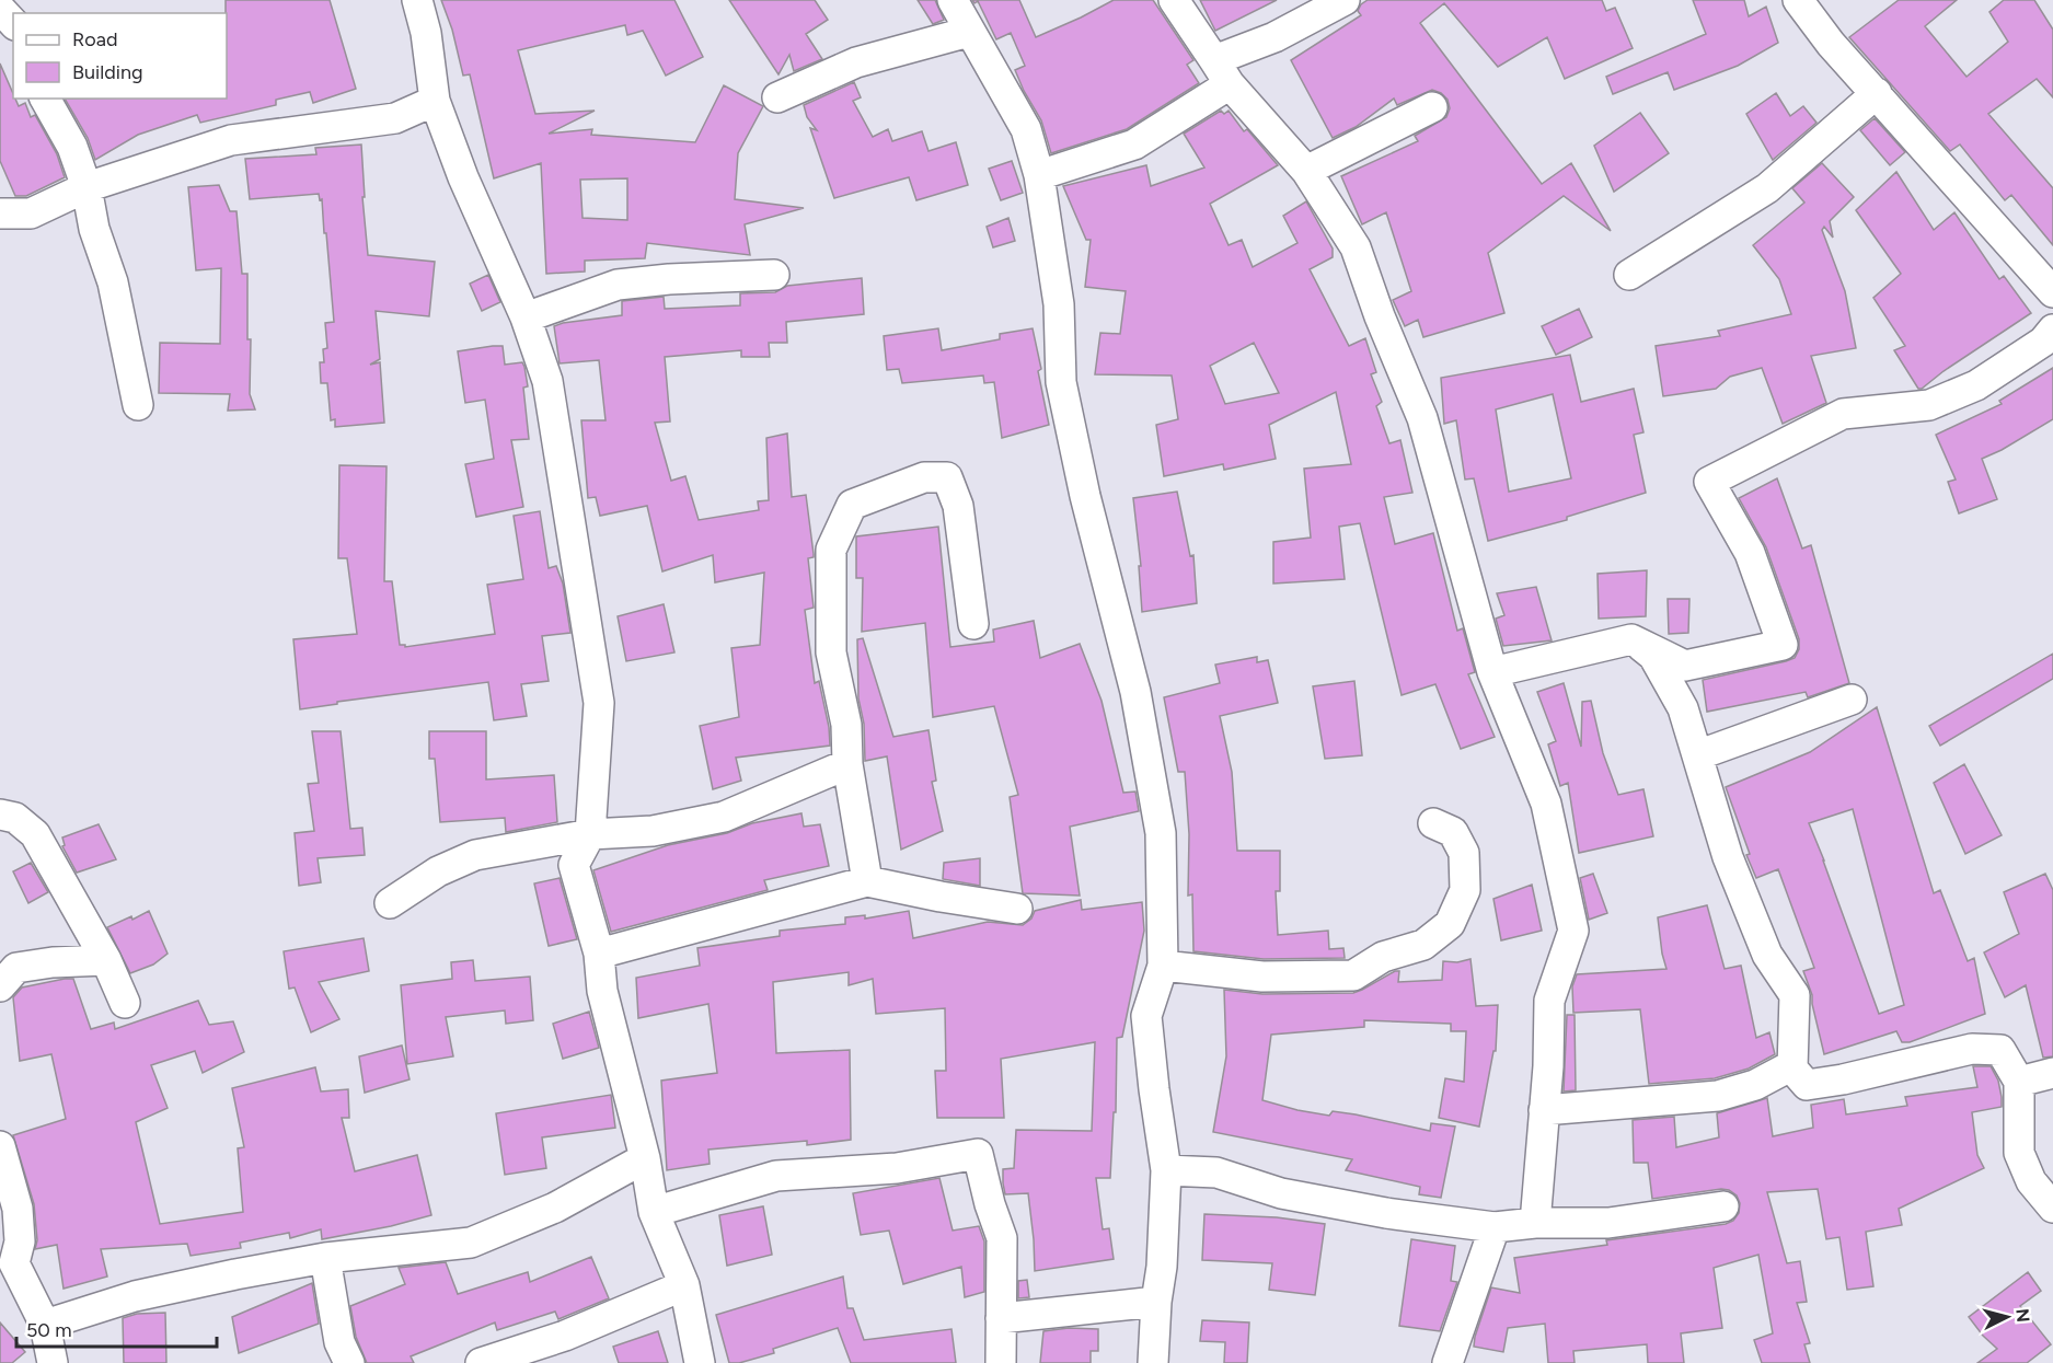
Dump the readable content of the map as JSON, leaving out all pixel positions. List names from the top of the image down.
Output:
{
  "legend": ["Road", "Building"],
  "scale_bar": "50 m",
  "north": "right"
}
